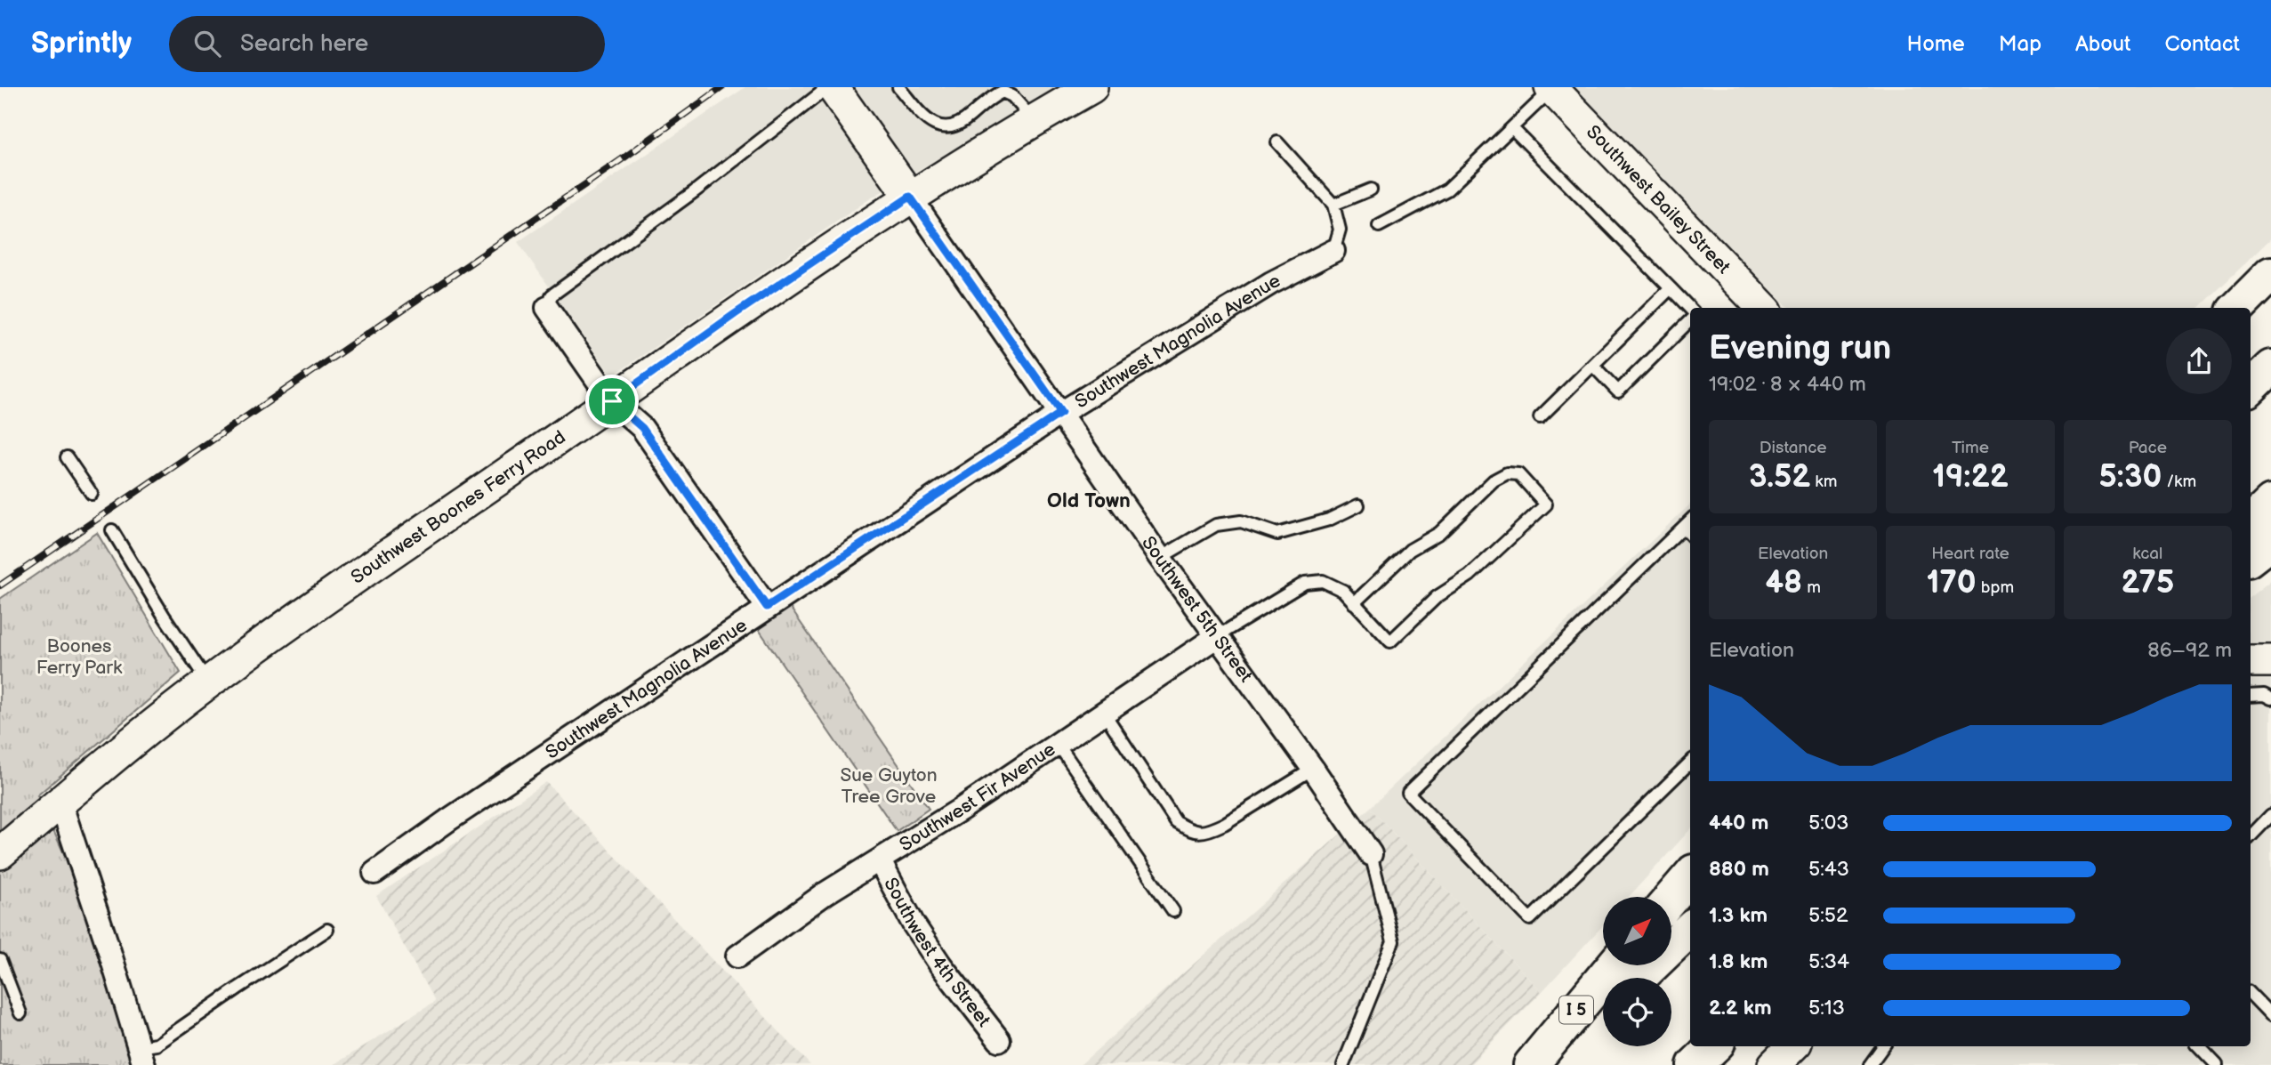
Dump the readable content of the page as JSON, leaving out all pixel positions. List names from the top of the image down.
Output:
{
  "streets": {
    "highway": ["I 5"],
    "street": [
      "Southwest Bailey Street",
      "Southwest Magnolia Avenue",
      "Southwest Boones Ferry Road",
      "Southwest 5th Street",
      "Southwest Fir Avenue",
      "Southwest 4th Street"
    ]
  },
  "crossings": [
    ["Southwest Magnolia Avenue", "Southwest 5th Street"],
    ["Southwest Boones Ferry Road", "Southwest 5th Street"],
    ["Southwest 5th Street", "Southwest Fir Avenue"],
    ["Southwest Fir Avenue", "Southwest 4th Street"]
  ],
  "districts": ["Old Town"],
  "parks": ["Boones Ferry Park", "Sue Guyton Tree Grove"],
  "north": "top right",
  "page": {
    "header": "Sprintly",
    "search": "Search here",
    "nav": [
      "Home",
      "Map",
      "About",
      "Contact"
    ],
    "heading": ["Evening run", "19:02 · 8 × 440 m"],
    "stats": [
      ["Distance", "3.52 km"],
      ["Time", "19:22"],
      ["Pace", "5:30 /km"],
      ["Elevation", "48 m"],
      ["Heart rate", "170 bpm"],
      ["kcal", "275"]
    ],
    "chart": ["Elevation", "86–92 m"],
    "list": [
      {
        "name": "440 m",
        "note": "5:03"
      },
      {
        "name": "880 m",
        "note": "5:43"
      },
      {
        "name": "1.3 km",
        "note": "5:52"
      },
      {
        "name": "1.8 km",
        "note": "5:34"
      },
      {
        "name": "2.2 km",
        "note": "5:13"
      }
    ]
  }
}
